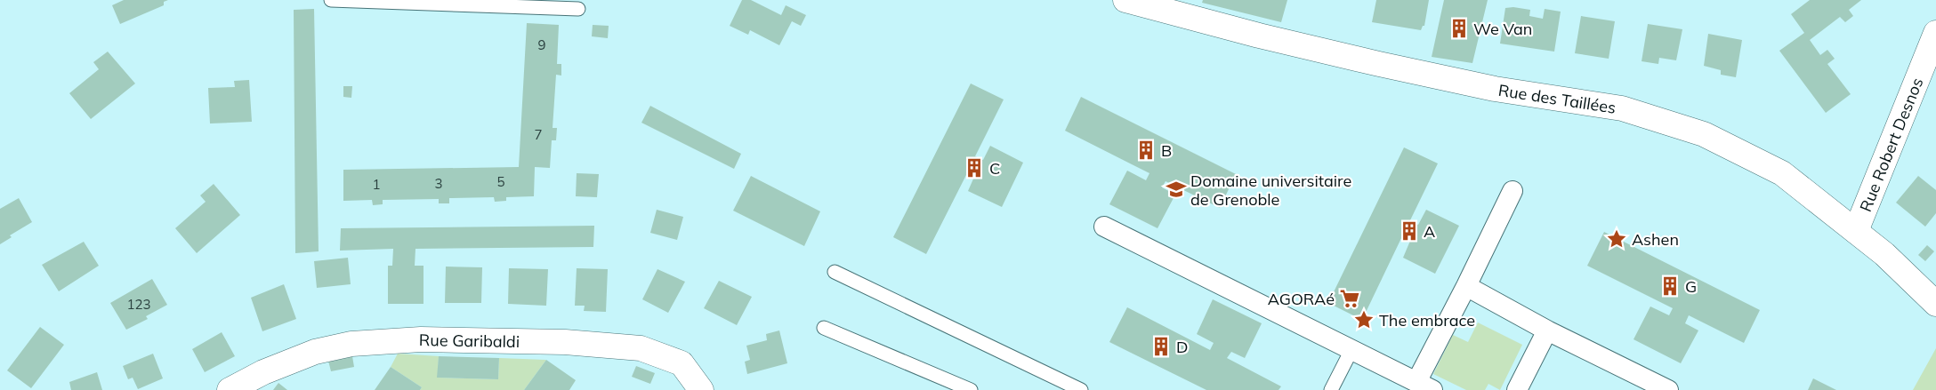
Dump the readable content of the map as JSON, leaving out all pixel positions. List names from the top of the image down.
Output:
{
  "streets": {
    "street": ["Rue des Taillées", "Rue Robert Desnos", "Rue Garibaldi"]
  },
  "crossings": [
    ["Rue des Taillées", "Rue Robert Desnos"]
  ],
  "places": {
    "building": [
      "We Van",
      "B",
      "C",
      "A",
      "G",
      "D"
    ],
    "school or university": ["Domaine universitaire de Grenoble"],
    "place": ["Ashen", "The embrace"],
    "supermarket": ["AGORAé"]
  },
  "house_numbers": [
    "9",
    "7",
    "5",
    "3",
    "1",
    "123"
  ]
}
